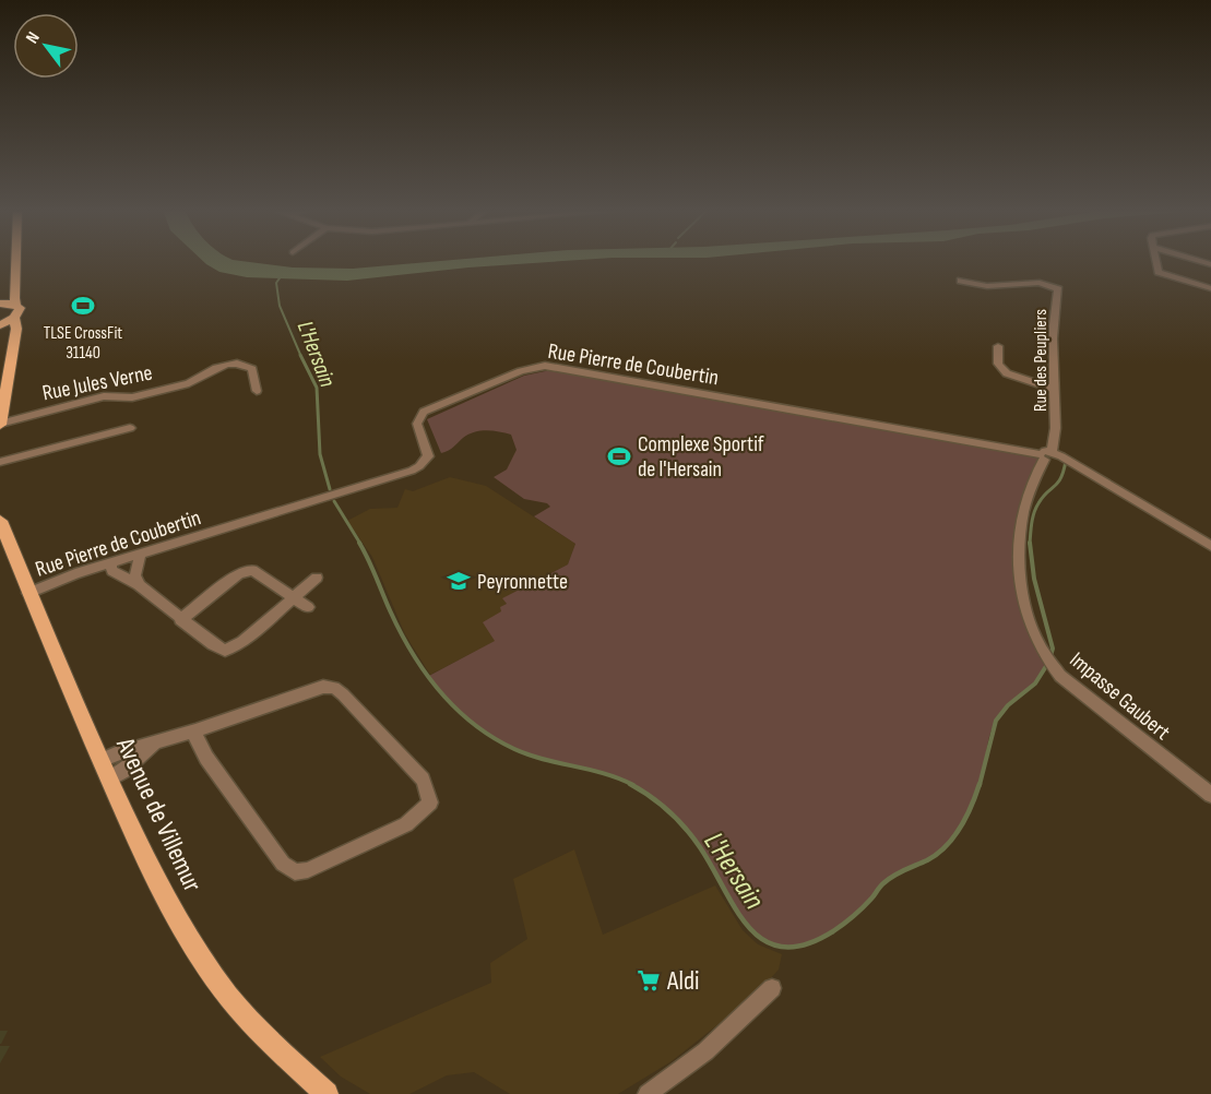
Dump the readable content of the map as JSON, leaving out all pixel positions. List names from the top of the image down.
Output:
{
  "streets": {
    "main road": ["Avenue de Villemur"],
    "street": [
      "Rue des Peupliers",
      "Rue Pierre de Coubertin",
      "Rue Jules Verne",
      "Impasse Gaubert"
    ]
  },
  "crossings": [
    ["Rue des Peupliers", "Rue Pierre de Coubertin"],
    ["Rue des Peupliers", "Impasse Gaubert"],
    ["Rue Pierre de Coubertin", "Impasse Gaubert"],
    ["Rue Pierre de Coubertin", "Avenue de Villemur"]
  ],
  "water": ["L'Hersain"],
  "places": {
    "sports": ["TLSE CrossFit 31140", "Complexe Sportif de l'Hersain"],
    "school or university": ["Peyronnette"],
    "supermarket": ["Aldi"]
  },
  "north": "top left"
}
